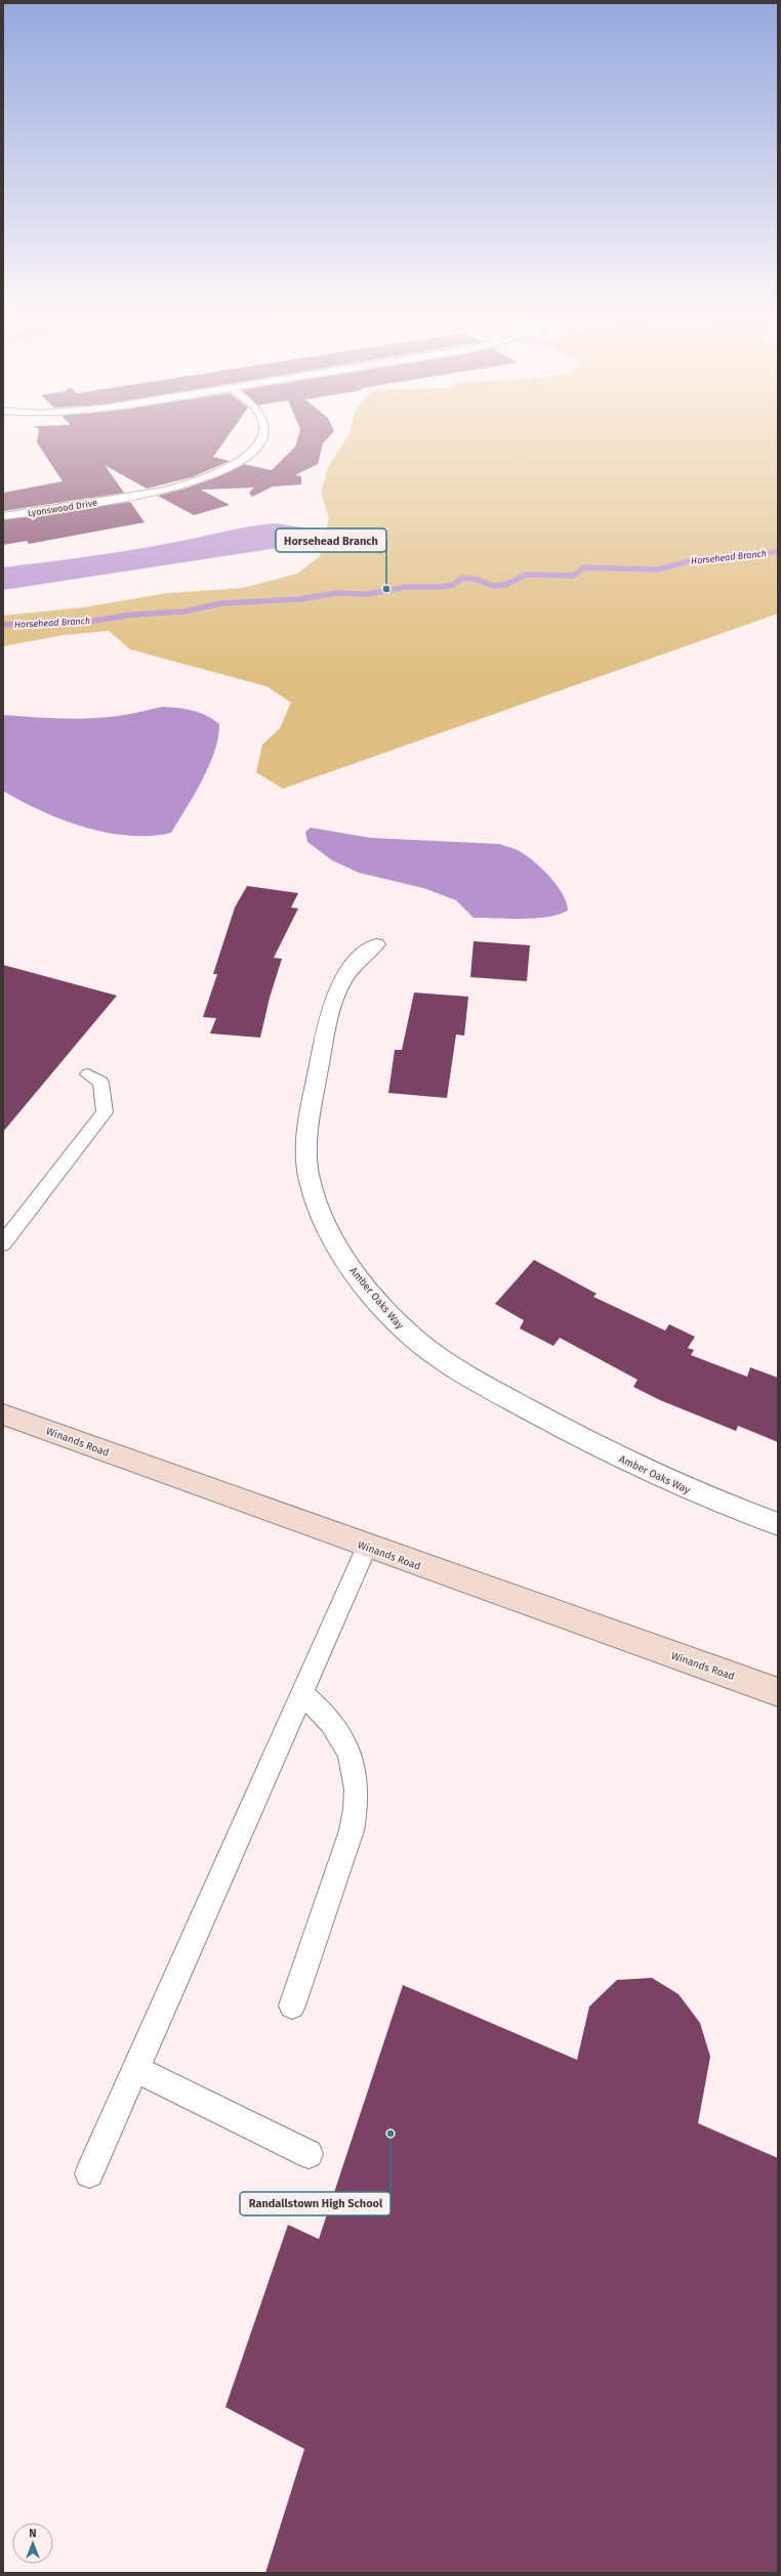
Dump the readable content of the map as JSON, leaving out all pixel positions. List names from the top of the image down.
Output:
{
  "streets": {
    "street": ["Lyonswood Drive", "Amber Oaks Way", "Winands Road"]
  },
  "water": ["Horsehead Branch"],
  "places": ["Horsehead Branch", "Randallstown High School"],
  "north": "top"
}
